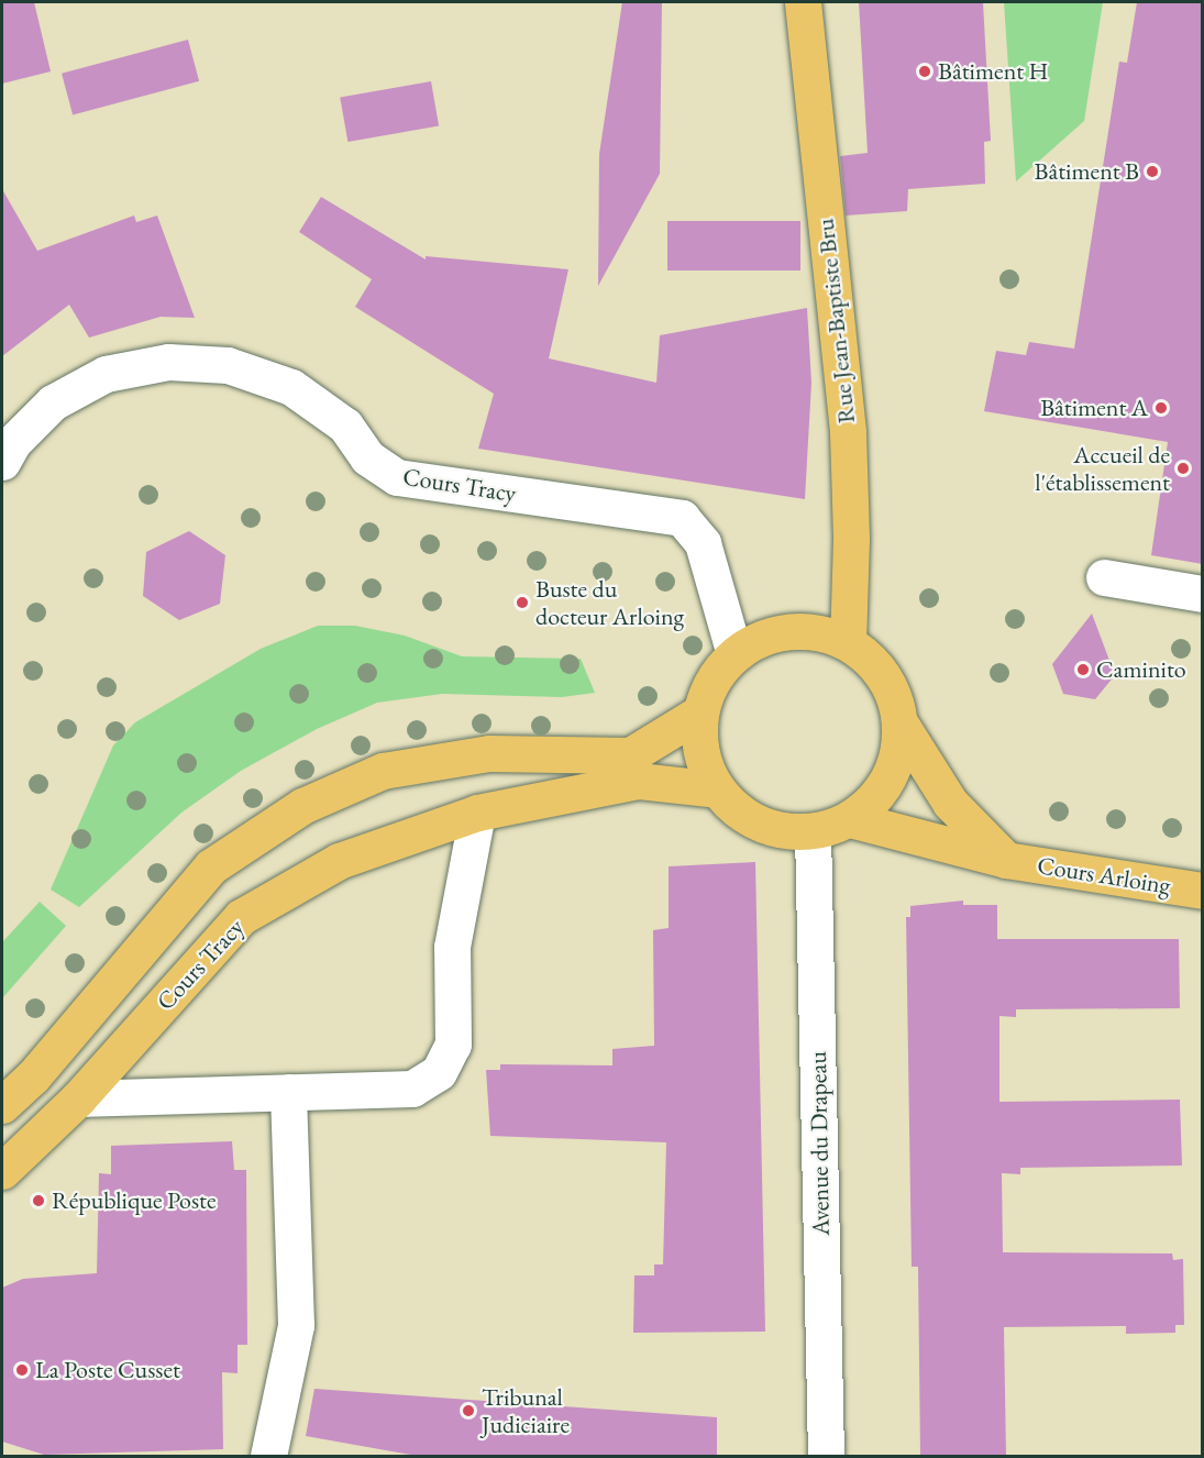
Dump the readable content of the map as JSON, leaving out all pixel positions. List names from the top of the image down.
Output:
{
  "streets": {
    "main road": ["Rue Jean-Baptiste Bru", "Cours Tracy", "Cours Arloing"],
    "street": ["Avenue du Drapeau"]
  },
  "crossings": [
    ["Rue Jean-Baptiste Bru", "Cours Tracy"],
    ["Rue Jean-Baptiste Bru", "Cours Arloing"],
    ["Rue Jean-Baptiste Bru", "Avenue du Drapeau"],
    ["Cours Tracy", "Cours Arloing"],
    ["Cours Tracy", "Avenue du Drapeau"],
    ["Cours Arloing", "Avenue du Drapeau"]
  ],
  "places": [
    "Bâtiment H",
    "Bâtiment B",
    "Bâtiment A",
    "Accueil de l'établissement",
    "Buste du docteur Arloing",
    "Caminito",
    "République Poste",
    "La Poste Cusset",
    "Tribunal Judiciaire"
  ]
}
